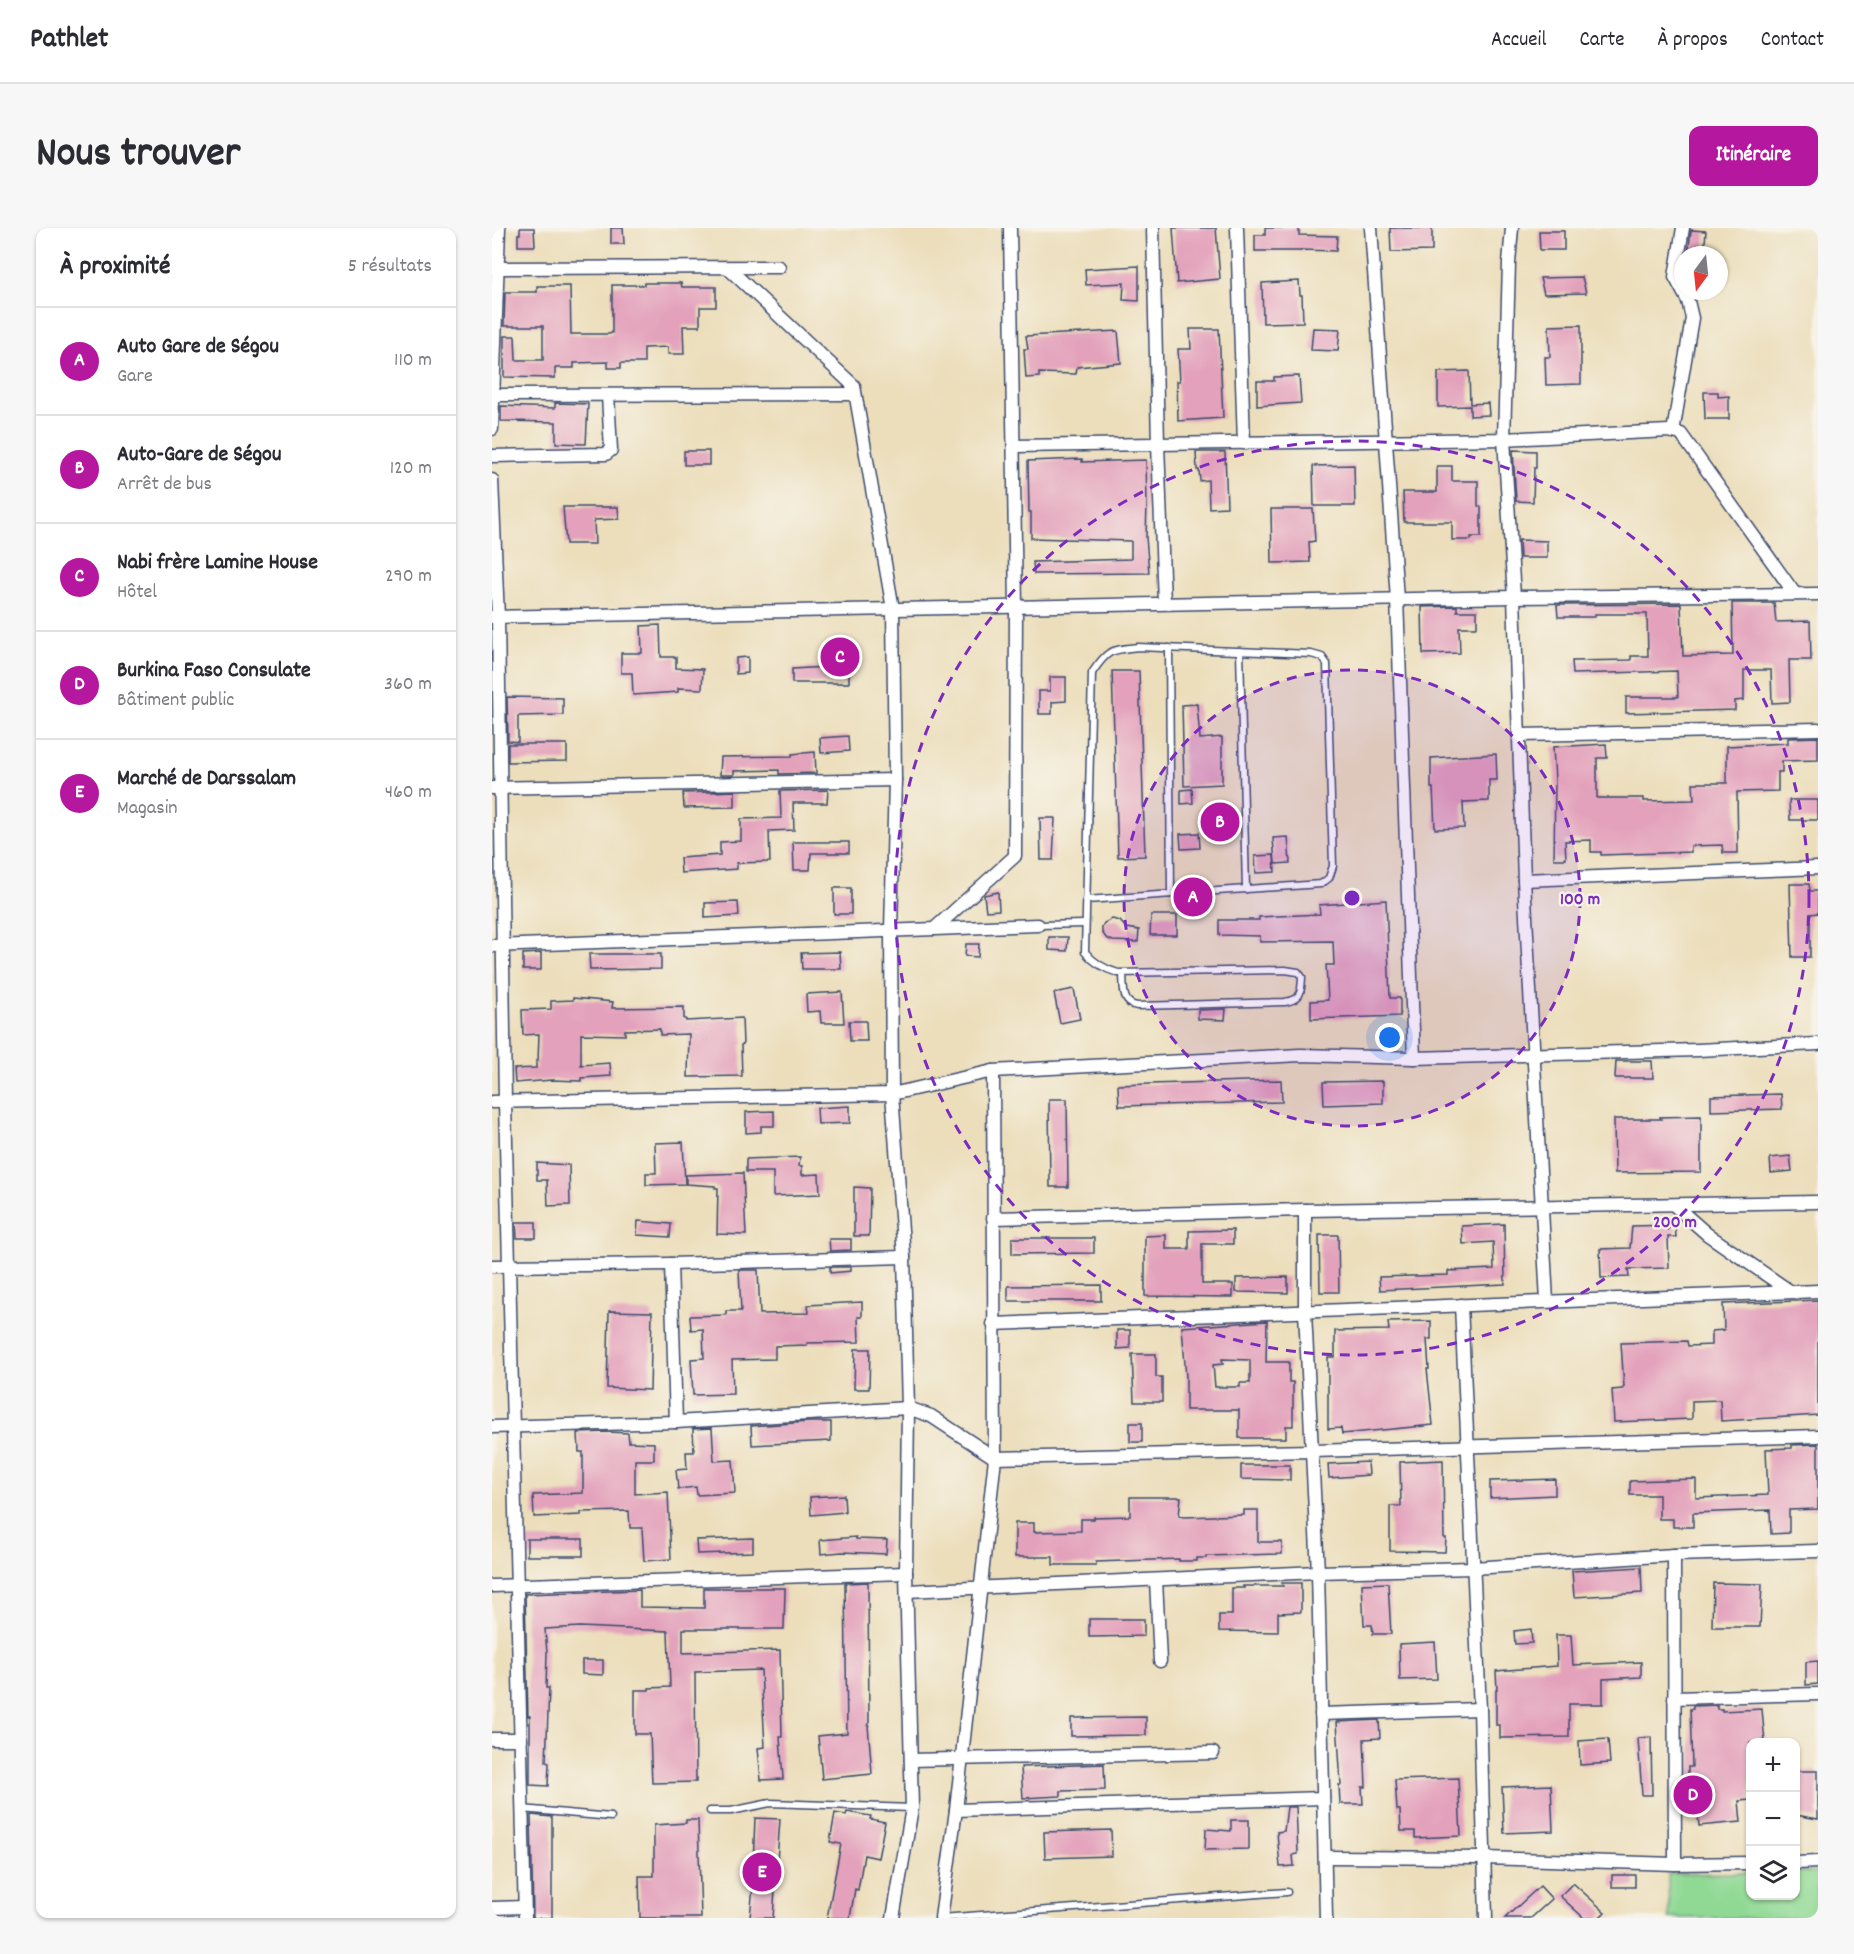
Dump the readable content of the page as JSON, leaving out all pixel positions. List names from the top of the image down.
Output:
{
  "north": "bottom",
  "page": {
    "header": "Pathlet",
    "nav": [
      "Accueil",
      "Carte",
      "À propos",
      "Contact"
    ],
    "title": "Nous trouver",
    "buttons": "Itinéraire",
    "heading": ["À proximité", "5 résultats"],
    "list": [
      {
        "mark": "A",
        "name": "Auto Gare de Ségou",
        "note": "Gare",
        "value": "110 m"
      },
      {
        "mark": "B",
        "name": "Auto-Gare de Ségou",
        "note": "Arrêt de bus",
        "value": "120 m"
      },
      {
        "mark": "C",
        "name": "Nabi frère Lamine House",
        "note": "Hôtel",
        "value": "290 m"
      },
      {
        "mark": "D",
        "name": "Burkina Faso Consulate",
        "note": "Bâtiment public",
        "value": "360 m"
      },
      {
        "mark": "E",
        "name": "Marché de Darssalam",
        "note": "Magasin",
        "value": "460 m"
      }
    ],
    "pins": [
      "C",
      "B",
      "A",
      "D",
      "E"
    ],
    "map_buttons": ["+", "−"]
  },
  "rings": ["100 m", "200 m"]
}
